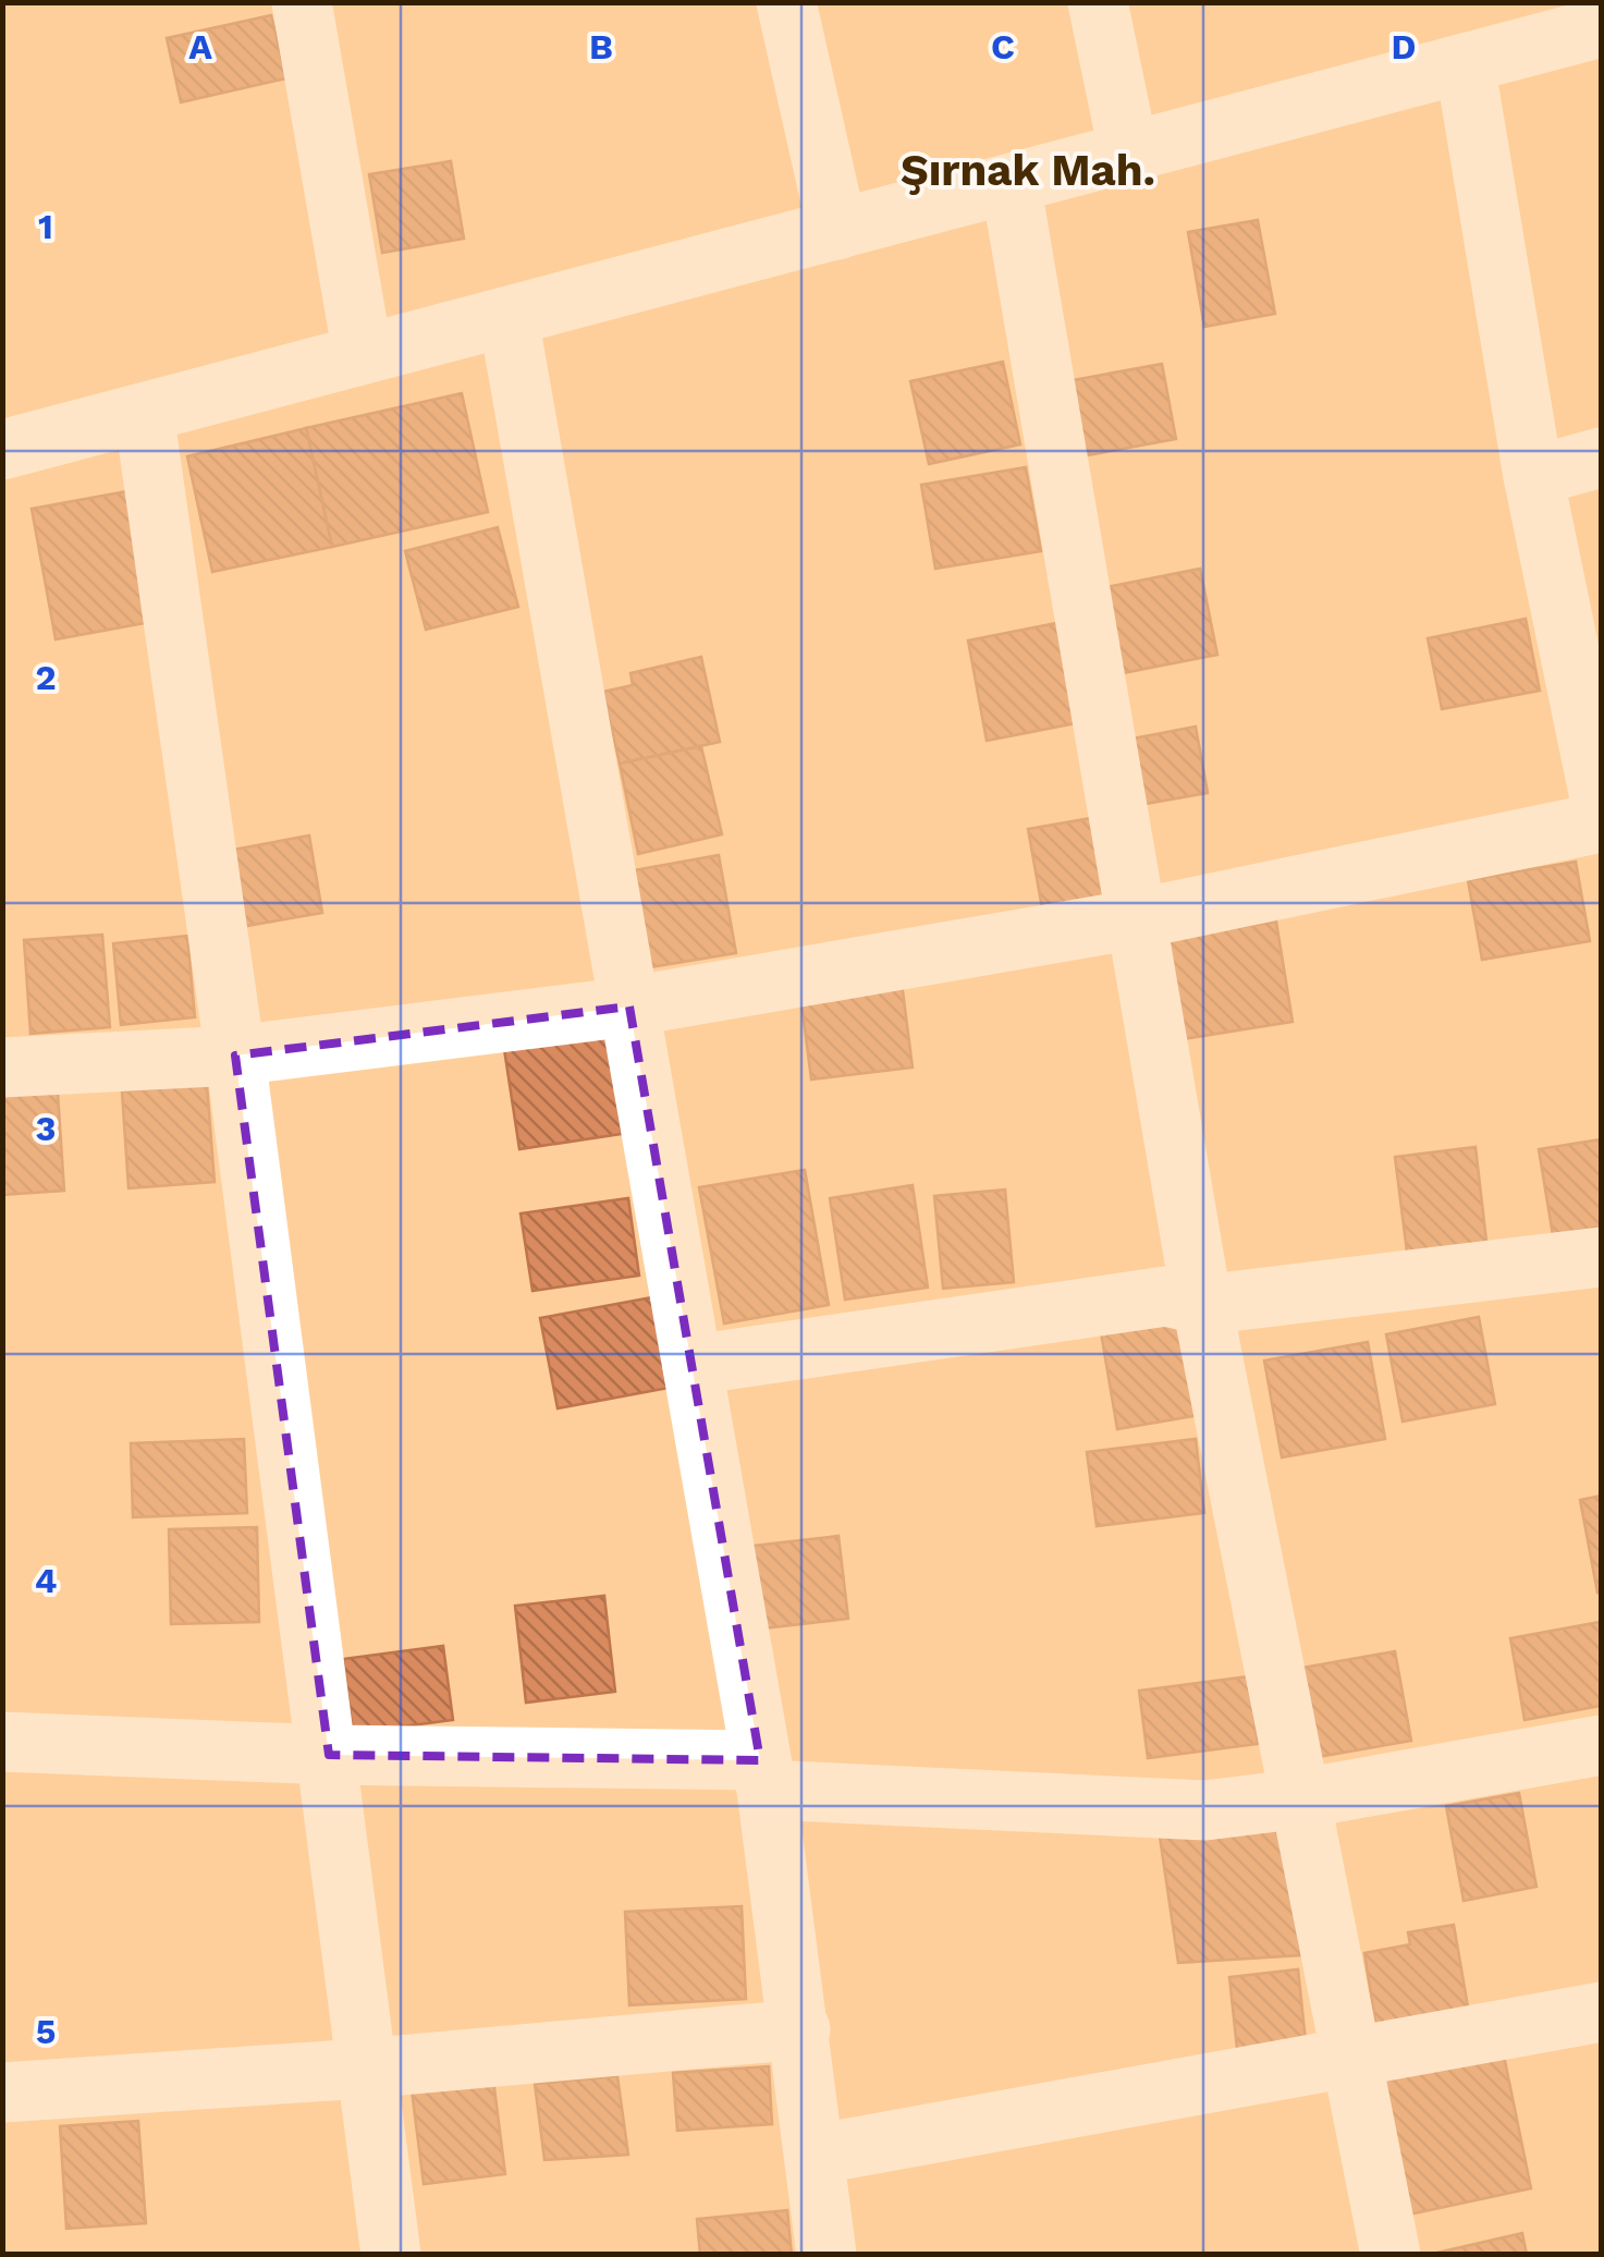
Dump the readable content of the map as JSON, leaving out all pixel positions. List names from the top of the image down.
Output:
{
  "districts": ["Şırnak Mah."],
  "grid": {
    "columns": [
      "A",
      "B",
      "C",
      "D"
    ],
    "rows": [
      "1",
      "2",
      "3",
      "4",
      "5"
    ]
  }
}
